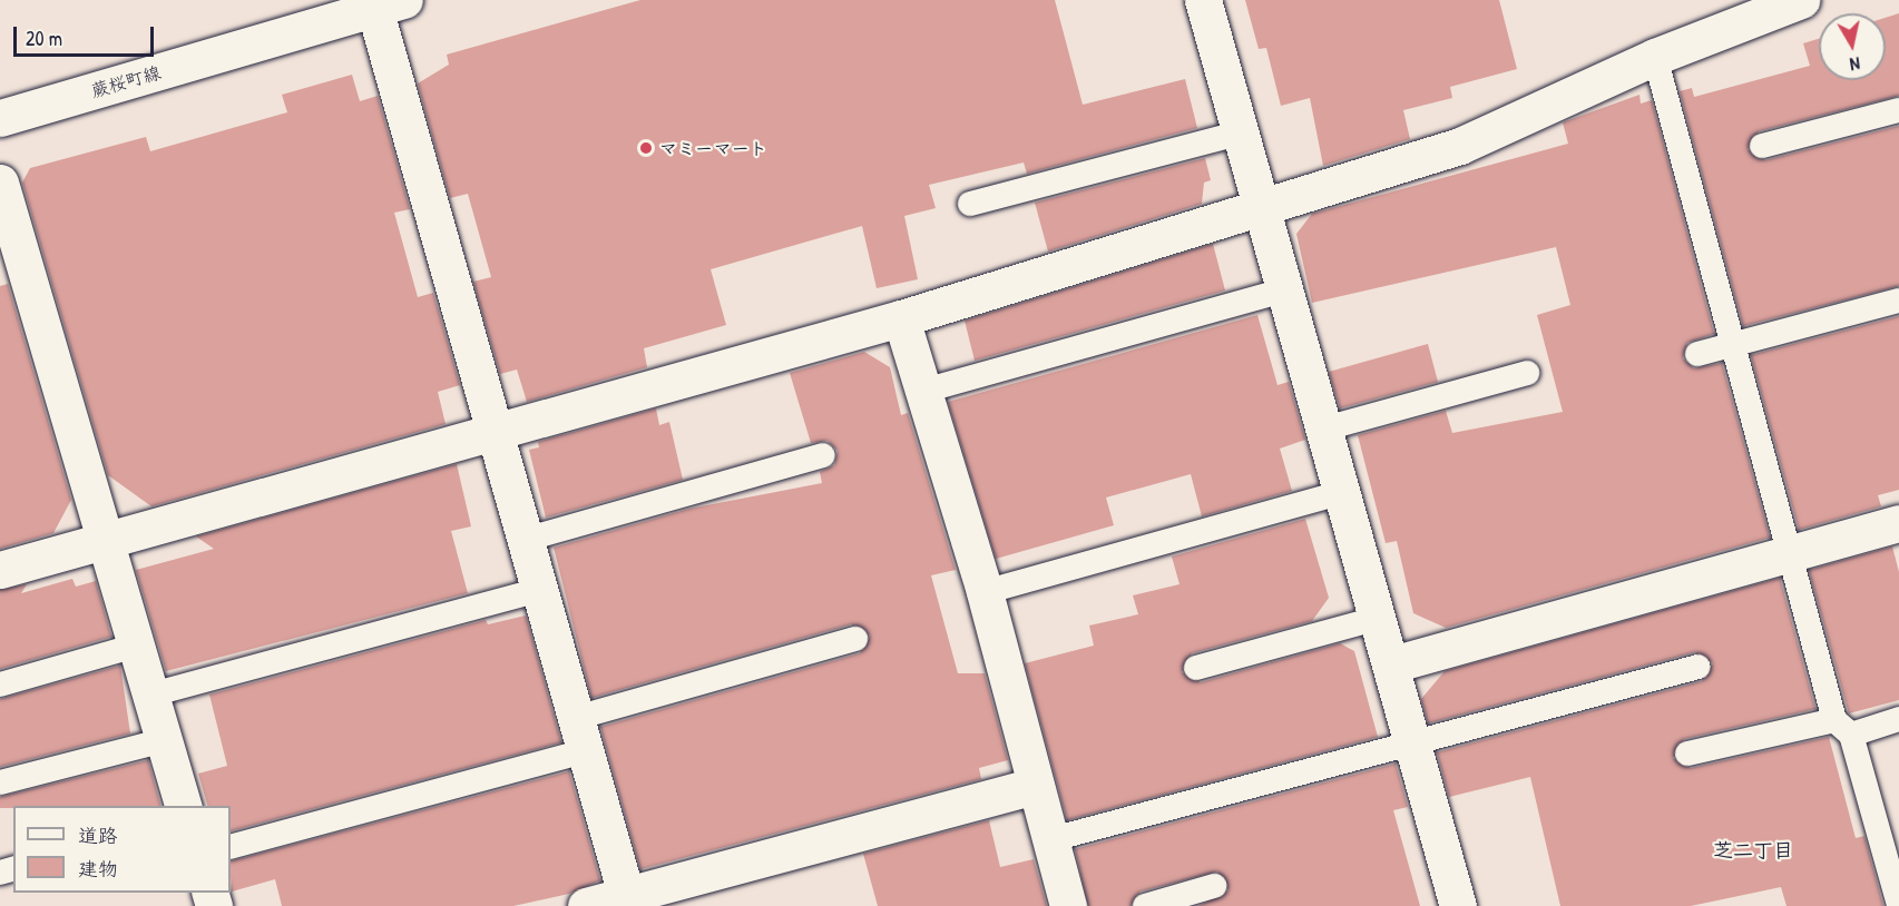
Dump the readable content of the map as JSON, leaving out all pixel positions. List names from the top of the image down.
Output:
{
  "streets": {
    "street": ["蕨桜町線"]
  },
  "districts": ["芝二丁目"],
  "places": ["マミーマート"],
  "legend": ["道路", "建物"],
  "scale_bar": "20 m",
  "north": "bottom"
}
